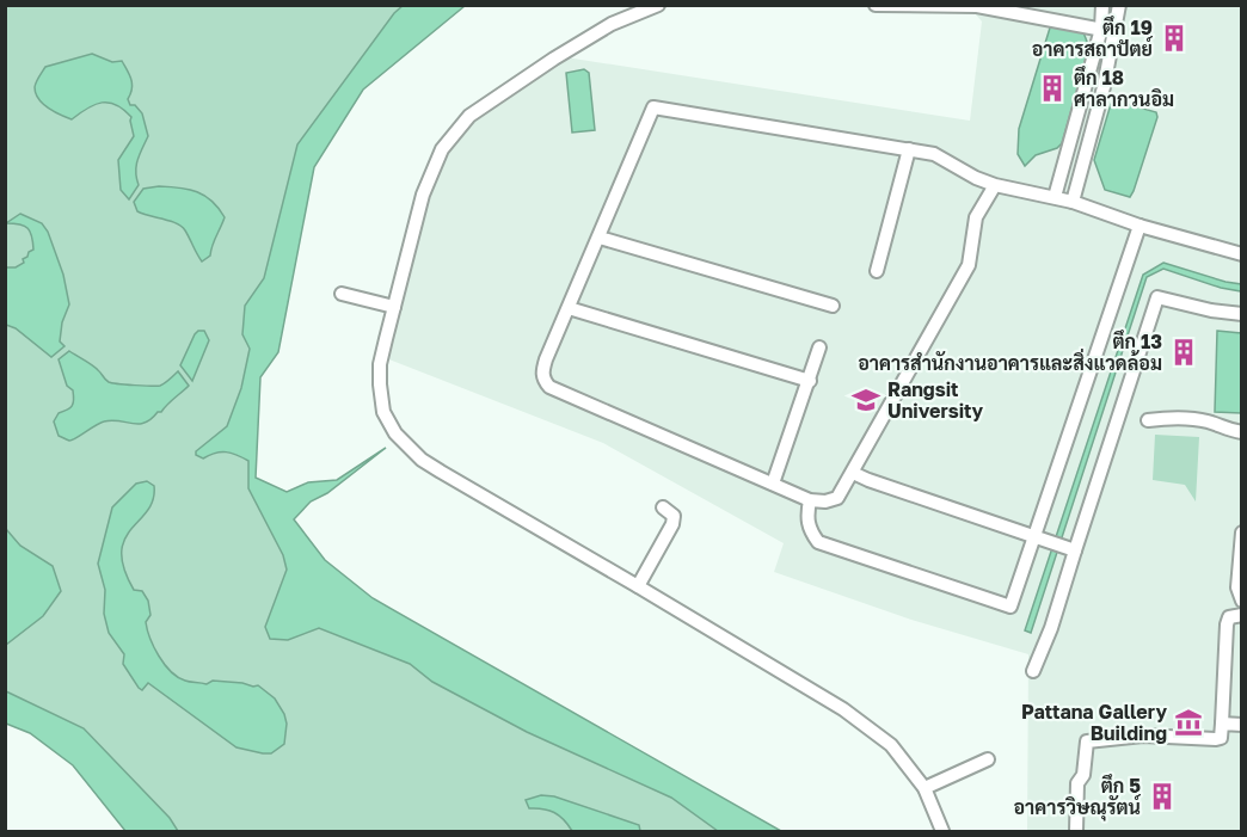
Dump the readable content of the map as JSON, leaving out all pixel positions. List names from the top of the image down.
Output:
{
  "places": {
    "building": [
      "ตึก 19 อาคารสถาปัตย์",
      "ตึก 18 ศาลากวนอิม",
      "ตึก 13 อาคารสำนักงานอาคารและสิ่งแวดล้อม",
      "ตึก 5 อาคารวิษณุรัตน์"
    ],
    "school or university": ["Rangsit University"],
    "museum": ["Pattana Gallery Building"]
  }
}
